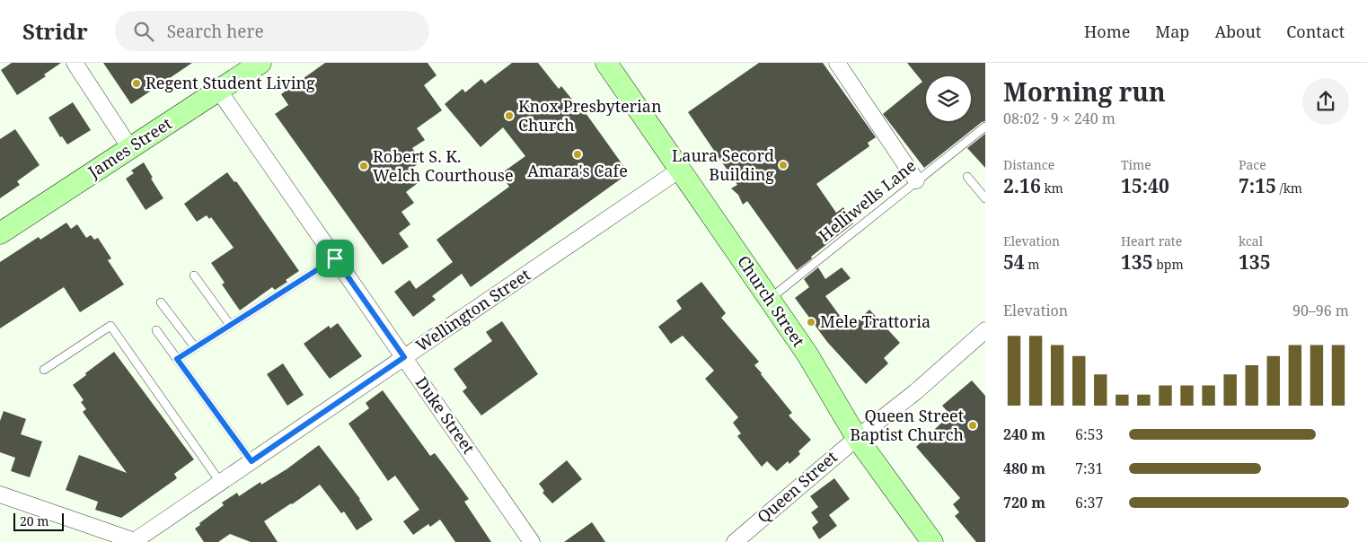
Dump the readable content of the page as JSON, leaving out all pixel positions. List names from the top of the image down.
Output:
{
  "streets": {
    "street": [
      "James Street",
      "Church Street",
      "Wellington Street",
      "Duke Street",
      "Queen Street"
    ],
    "lane": ["Helliwells Lane"]
  },
  "crossings": [
    ["James Street", "Duke Street"],
    ["Helliwells Lane", "Church Street"],
    ["Church Street", "Wellington Street"],
    ["Church Street", "Queen Street"],
    ["Wellington Street", "Duke Street"]
  ],
  "places": [
    "Regent Student Living",
    "Knox Presbyterian Church",
    "Amara's Cafe",
    "Laura Secord Building",
    "Robert S. K. Welch Courthouse",
    "Mele Trattoria",
    "Queen Street Baptist Church"
  ],
  "scale_bar": "20 m",
  "page": {
    "header": "Stridr",
    "search": "Search here",
    "nav": [
      "Home",
      "Map",
      "About",
      "Contact"
    ],
    "heading": ["Morning run", "08:02 · 9 × 240 m"],
    "stats": [
      ["Distance", "2.16 km"],
      ["Time", "15:40"],
      ["Pace", "7:15 /km"],
      ["Elevation", "54 m"],
      ["Heart rate", "135 bpm"],
      ["kcal", "135"]
    ],
    "chart": ["Elevation", "90–96 m"],
    "list": [
      {
        "name": "240 m",
        "note": "6:53"
      },
      {
        "name": "480 m",
        "note": "7:31"
      },
      {
        "name": "720 m",
        "note": "6:37"
      }
    ],
    "scale": "20 m"
  }
}
